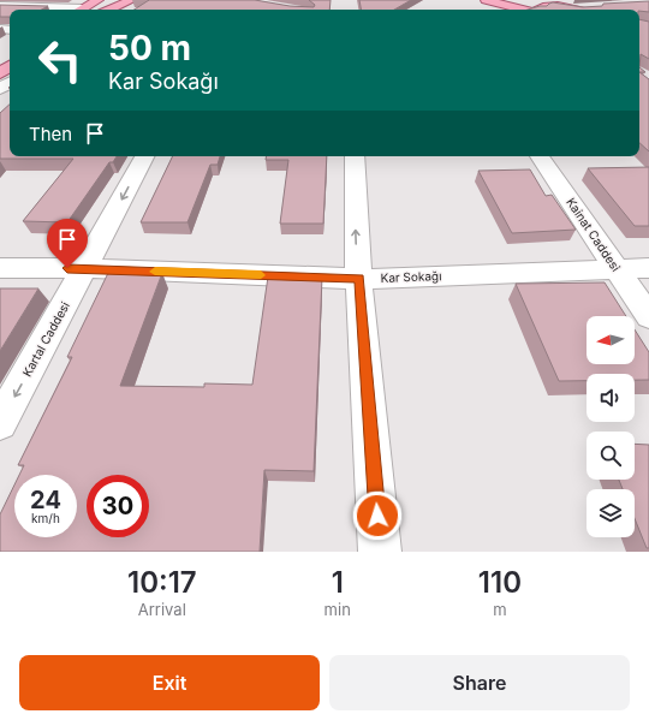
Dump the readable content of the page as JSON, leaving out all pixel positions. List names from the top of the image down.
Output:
{
  "streets": {
    "street": ["Kainat Caddesi", "Kar Sokağı", "Kartal Caddesi"]
  },
  "crossings": [
    ["Kainat Caddesi", "Kar Sokağı"],
    ["Kar Sokağı", "Kartal Caddesi"]
  ],
  "one_way": ["Kartal Caddesi"],
  "north": "left",
  "page": {
    "turn": ["50 m", "Kar Sokağı"],
    "then": "Then",
    "speed": "24 km/h",
    "limit": "30",
    "eta": [
      "10:17",
      "Arrival",
      "1",
      "min",
      "110",
      "m"
    ],
    "buttons": ["Exit", "Share"]
  }
}
